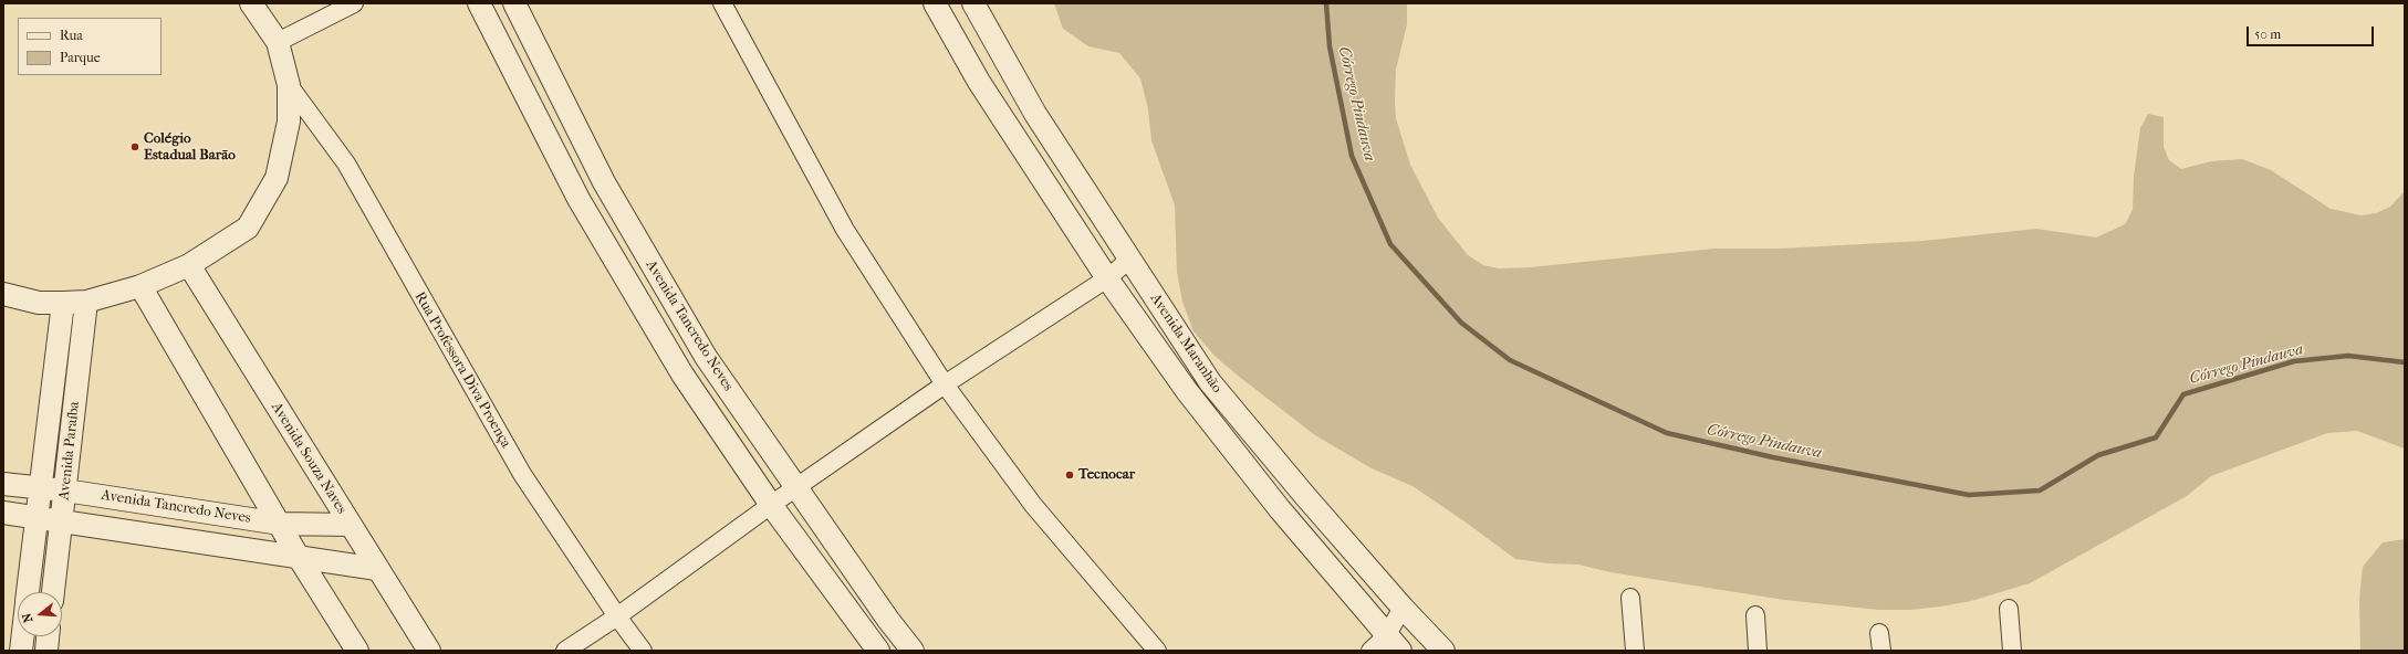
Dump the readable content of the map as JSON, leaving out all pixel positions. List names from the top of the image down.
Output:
{
  "streets": {
    "street": [
      "Avenida Tancredo Neves",
      "Avenida Maranhão",
      "Rua Professora Diva Proença",
      "Avenida Paraíba",
      "Avenida Souza Naves"
    ]
  },
  "crossings": [
    ["Avenida Tancredo Neves", "Avenida Paraíba"],
    ["Avenida Tancredo Neves", "Avenida Souza Naves"]
  ],
  "water": ["Córrego Pindauva"],
  "places": ["Colégio Estadual Barão", "Tecnocar"],
  "legend": ["Rua", "Parque"],
  "scale_bar": "50 m",
  "north": "left"
}
